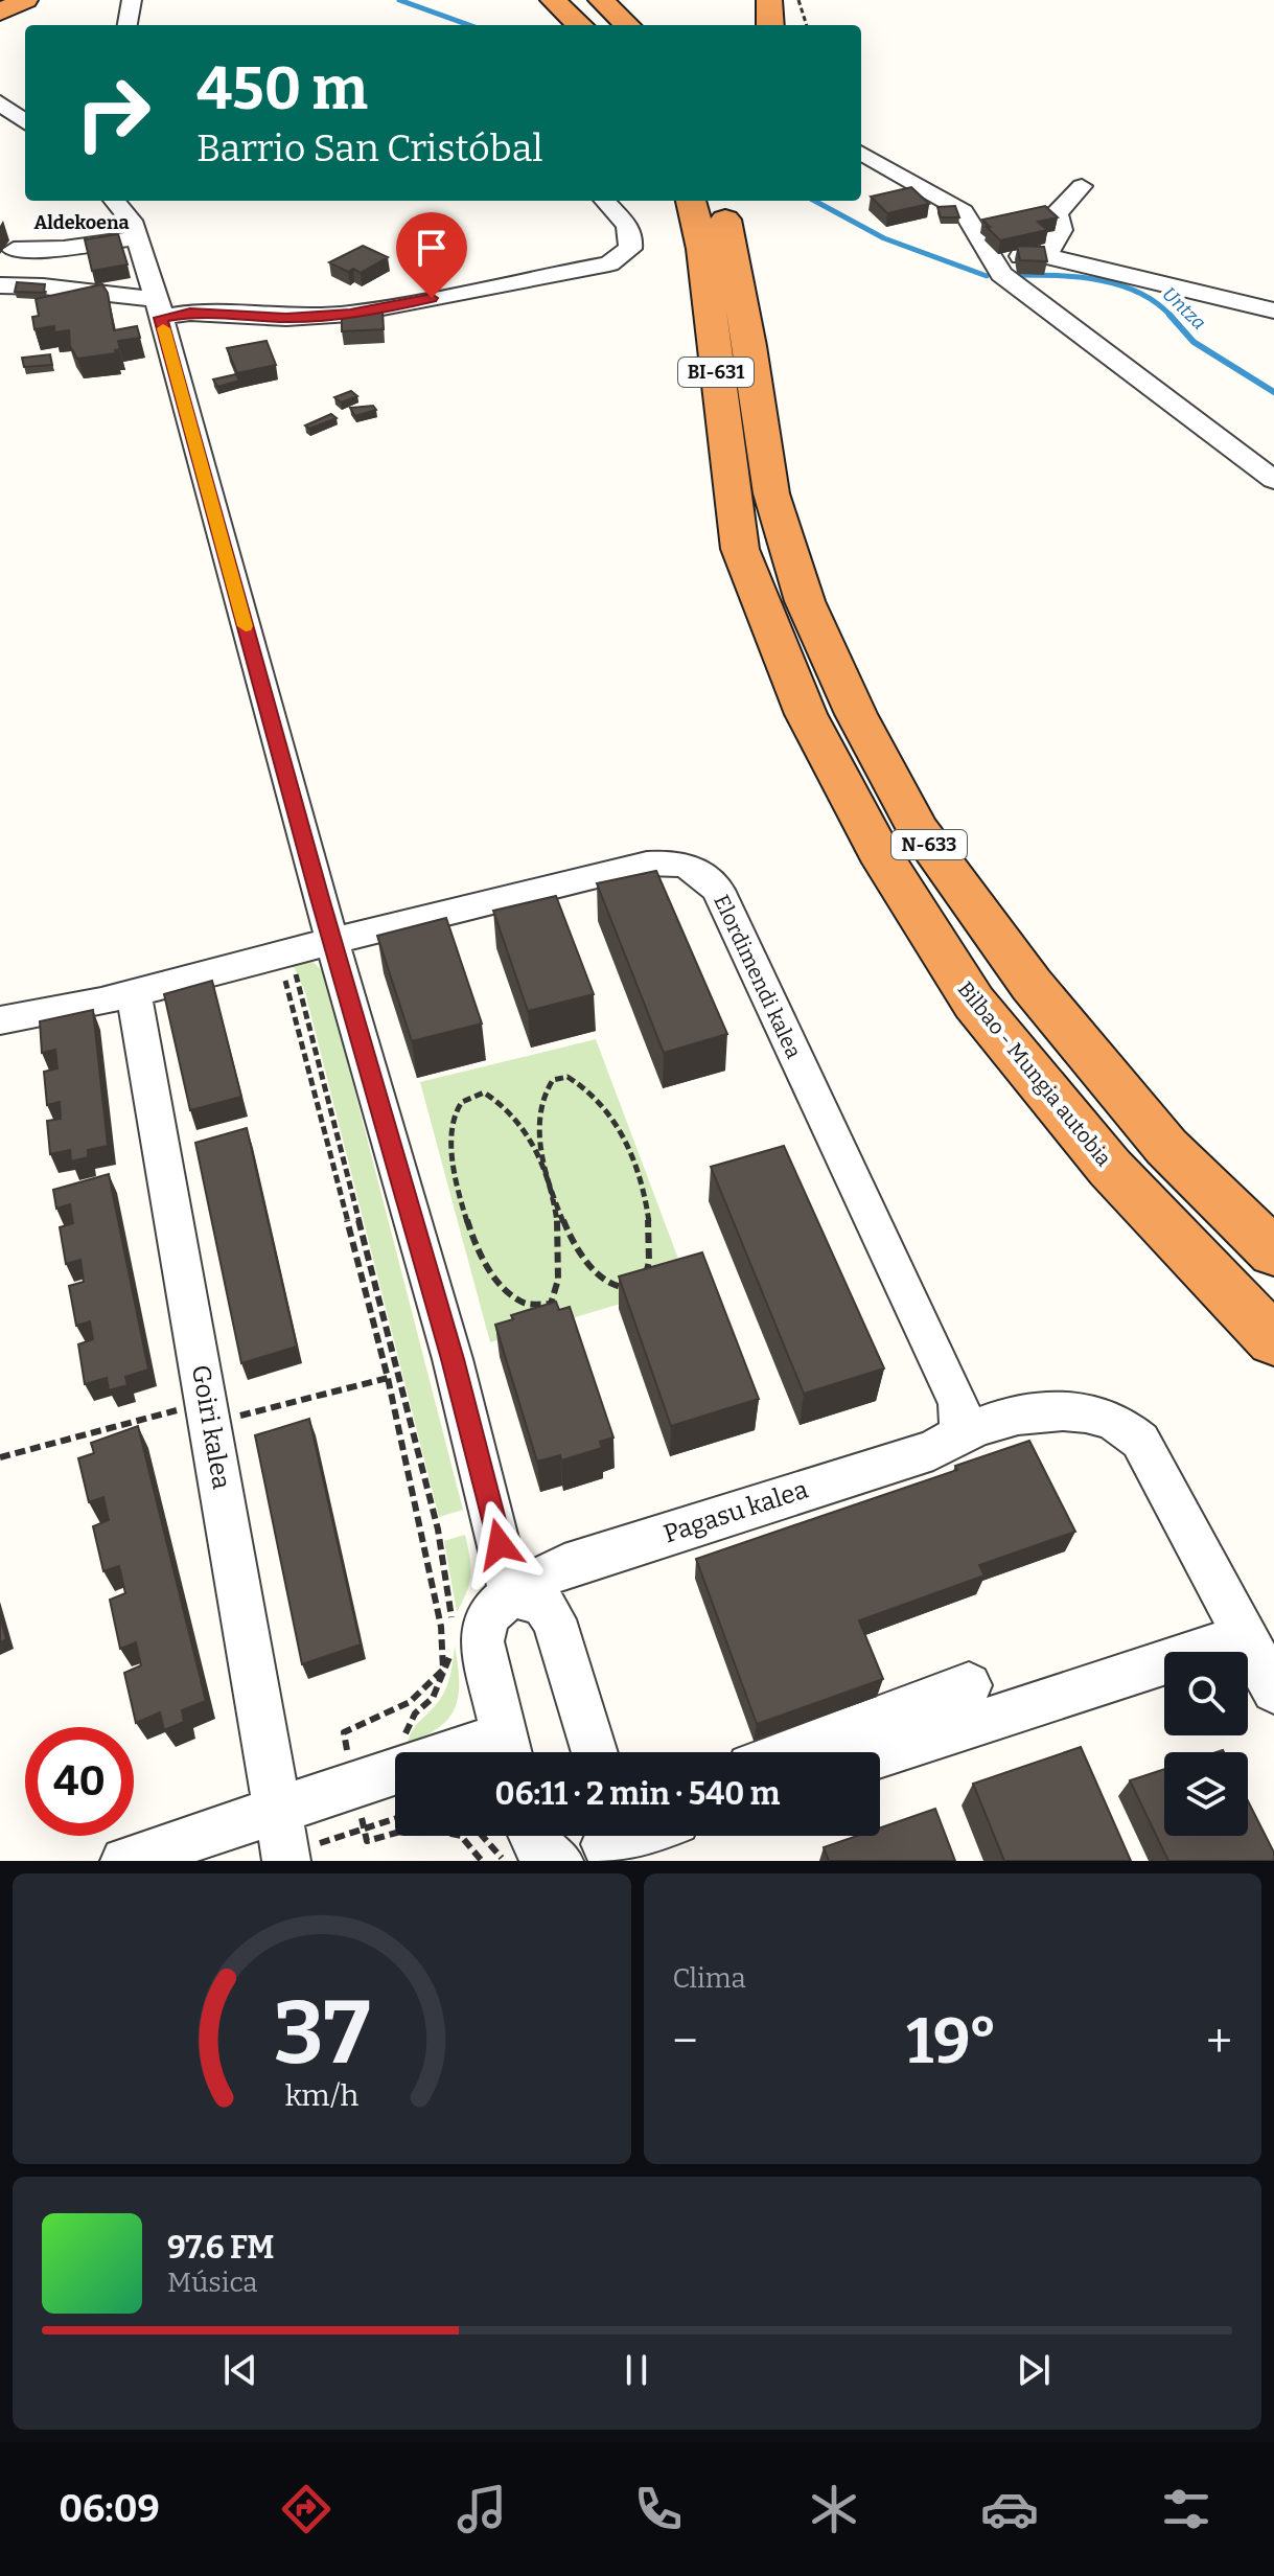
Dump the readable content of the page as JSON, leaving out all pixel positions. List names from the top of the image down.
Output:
{
  "streets": {
    "highway": ["BI-631", "N-633", "Bilbao - Mungia autobia"],
    "street": ["Elordimendi kalea", "Goiri kalea", "Pagasu kalea"]
  },
  "crossings": [
    ["BI-631", "N-633"],
    ["N-633", "Bilbao - Mungia autobia"],
    ["Elordimendi kalea", "Goiri kalea"],
    ["Elordimendi kalea", "Pagasu kalea"]
  ],
  "districts": ["Aldekoena"],
  "water": ["Untza"],
  "page": {
    "turn": ["450 m", "Barrio San Cristóbal"],
    "limit": "40",
    "trip": "06:11 · 2 min · 540 m",
    "tile": "Clima",
    "heat": ["−", "19°", "+"],
    "song": ["97.6 FM", "Música"],
    "tabs": "06:09",
    "gauge": ["37", "km/h"]
  }
}
